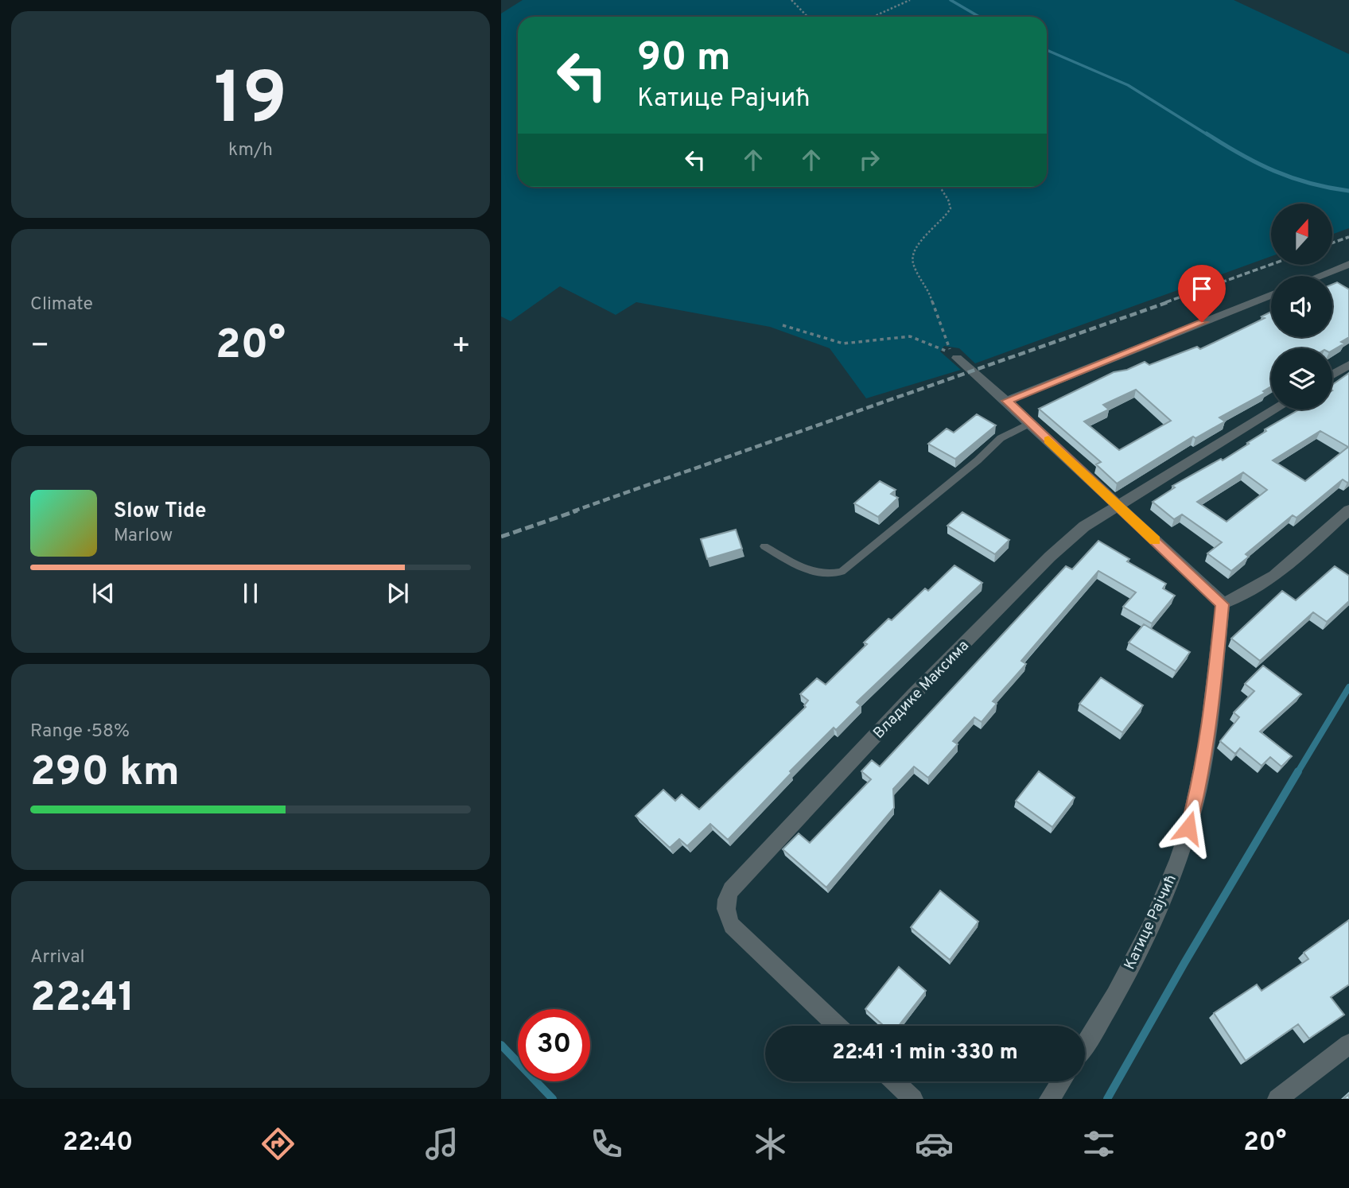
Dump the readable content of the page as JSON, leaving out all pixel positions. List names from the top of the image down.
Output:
{
  "streets": {
    "street": ["Владике Максима", "Катице Рајчић"]
  },
  "north": "top",
  "page": {
    "tile": [
      ["19", "km/h"],
      "Climate",
      ["Range · 58%", "290 km"],
      ["Arrival", "22:41"]
    ],
    "turn": ["90 m", "Катице Рајчић"],
    "heat": ["−", "20°", "+"],
    "song": ["Slow Tide", "Marlow"],
    "limit": "30",
    "trip": "22:41 · 1 min · 330 m",
    "tabs": ["22:40", "20°"]
  }
}
